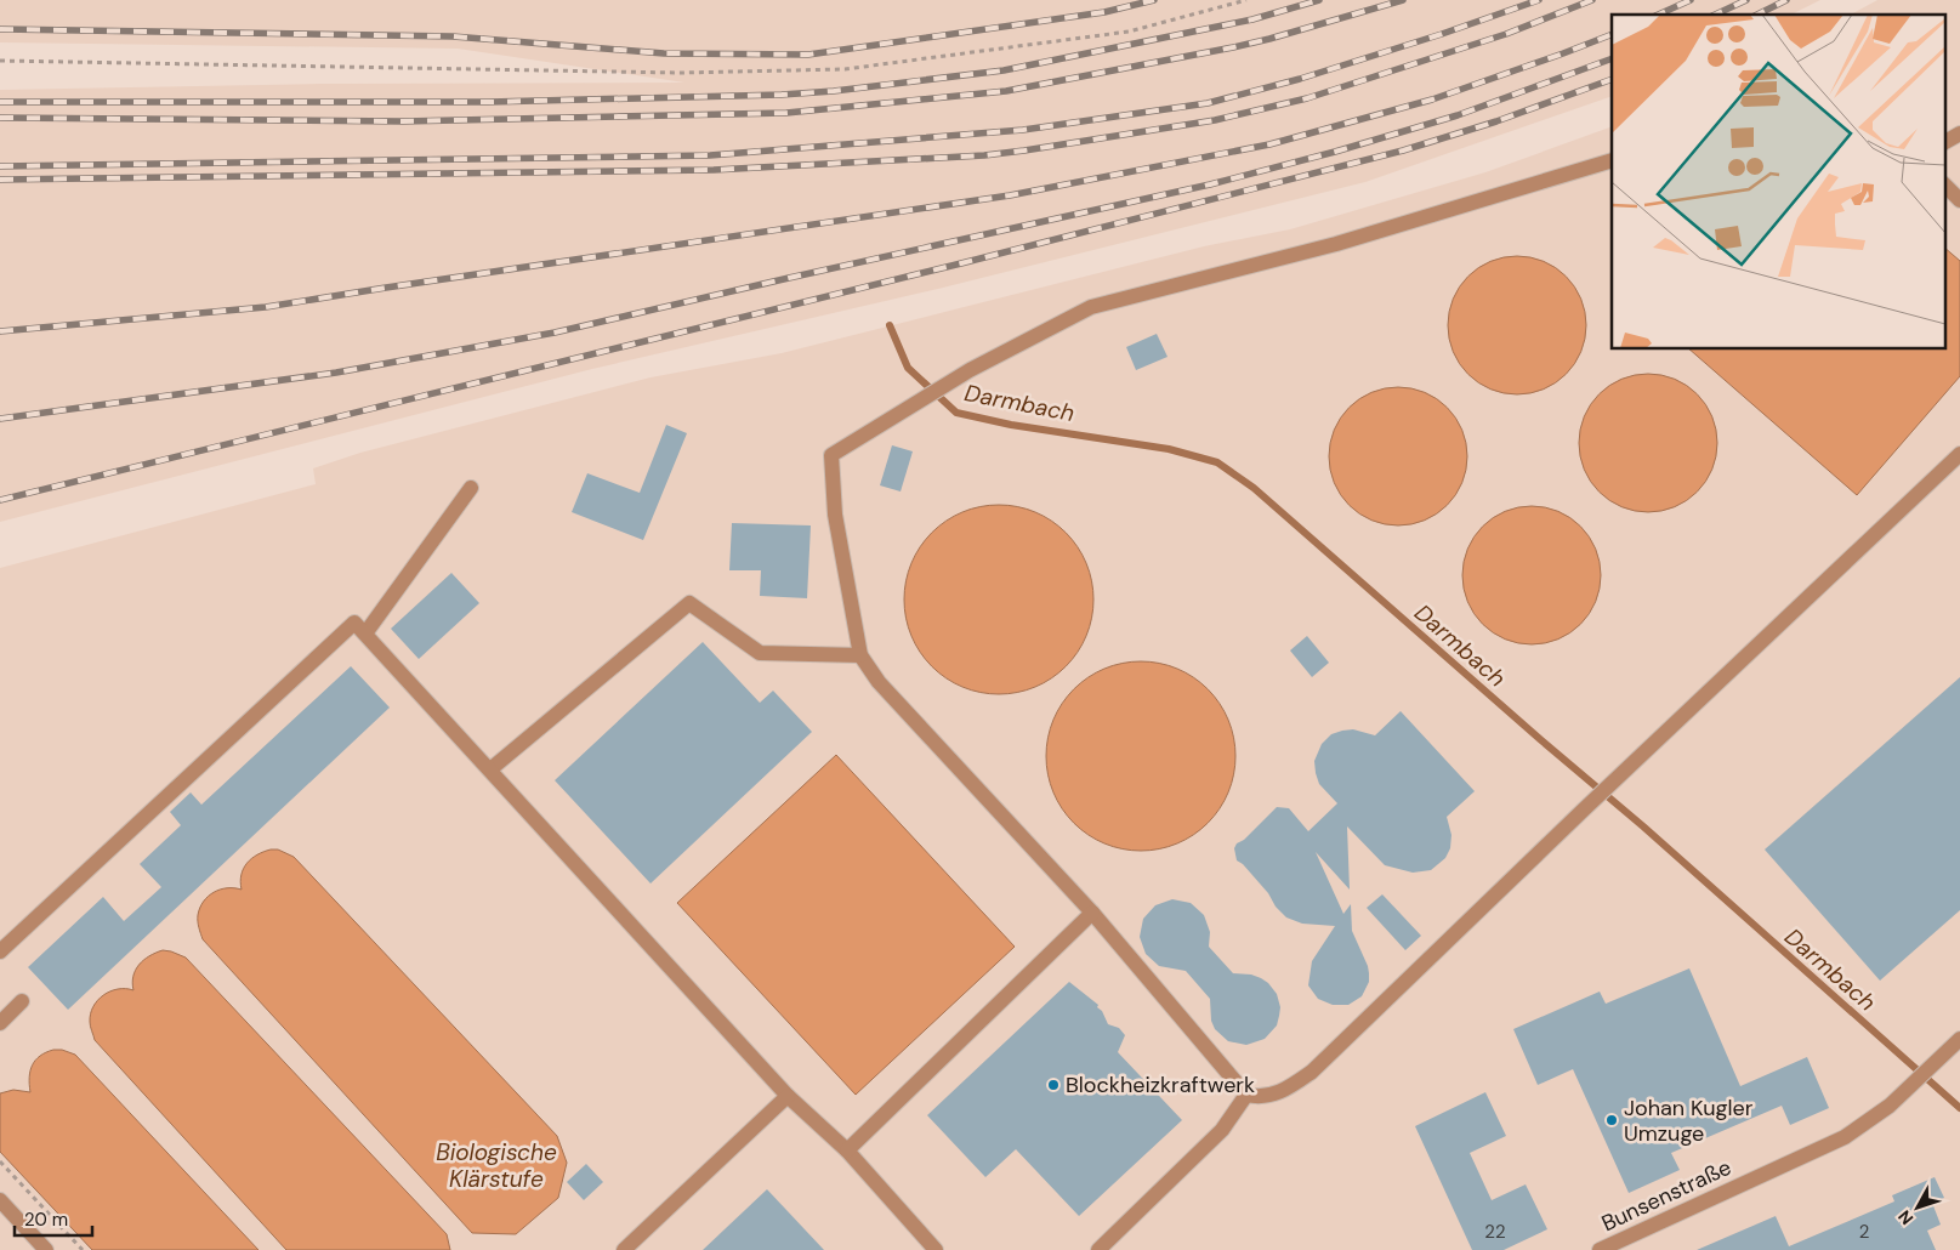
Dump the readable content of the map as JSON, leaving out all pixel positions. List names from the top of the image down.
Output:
{
  "streets": {
    "street": ["Bunsenstraße"]
  },
  "water": ["Darmbach", "Biologische Klärstufe"],
  "places": ["Blockheizkraftwerk", "Johan Kugler Umzuge"],
  "house_numbers": ["22", "2"],
  "scale_bar": "20 m",
  "north": "bottom left"
}
